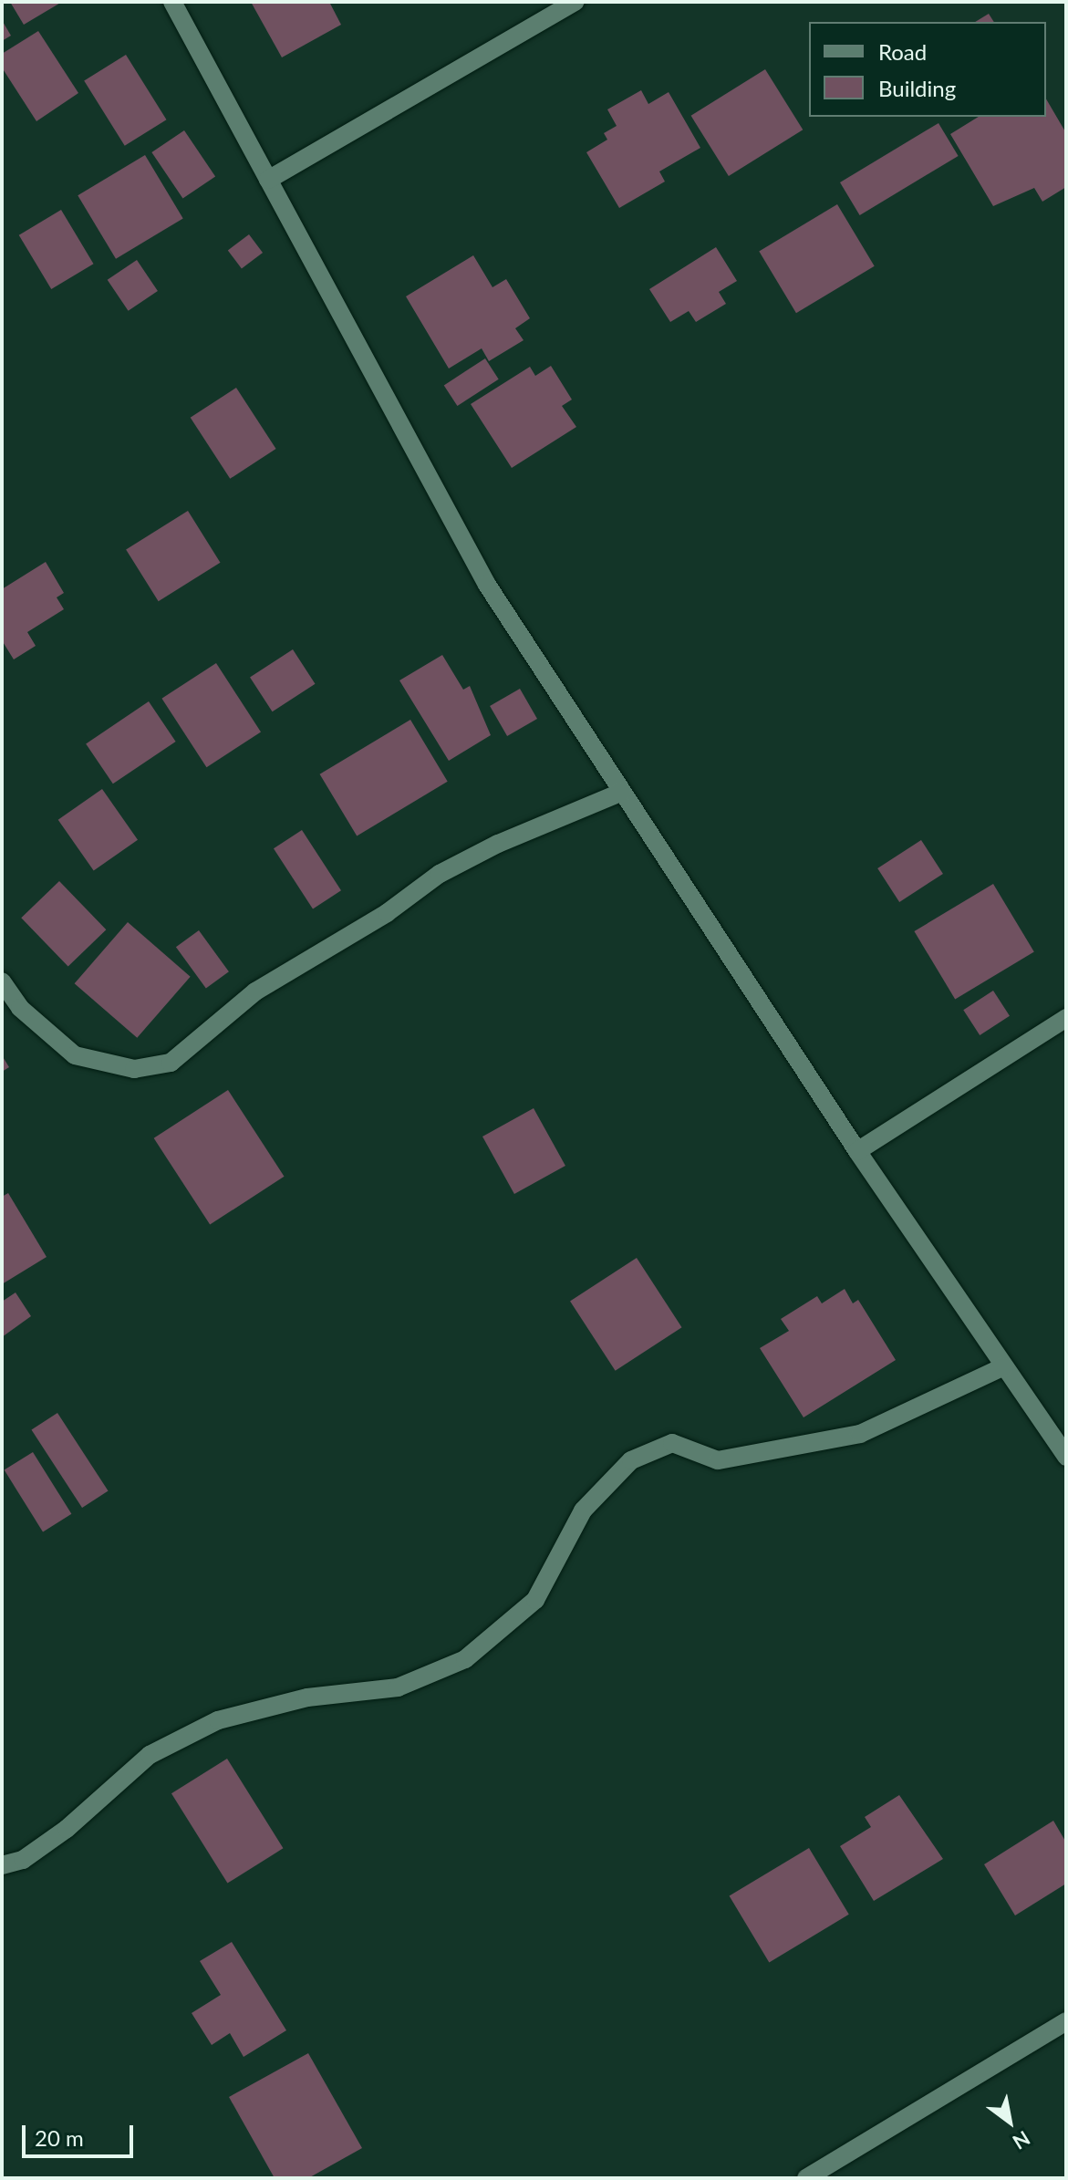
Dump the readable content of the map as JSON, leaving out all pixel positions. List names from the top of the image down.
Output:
{
  "legend": ["Road", "Building"],
  "scale_bar": "20 m",
  "north": "bottom right"
}
